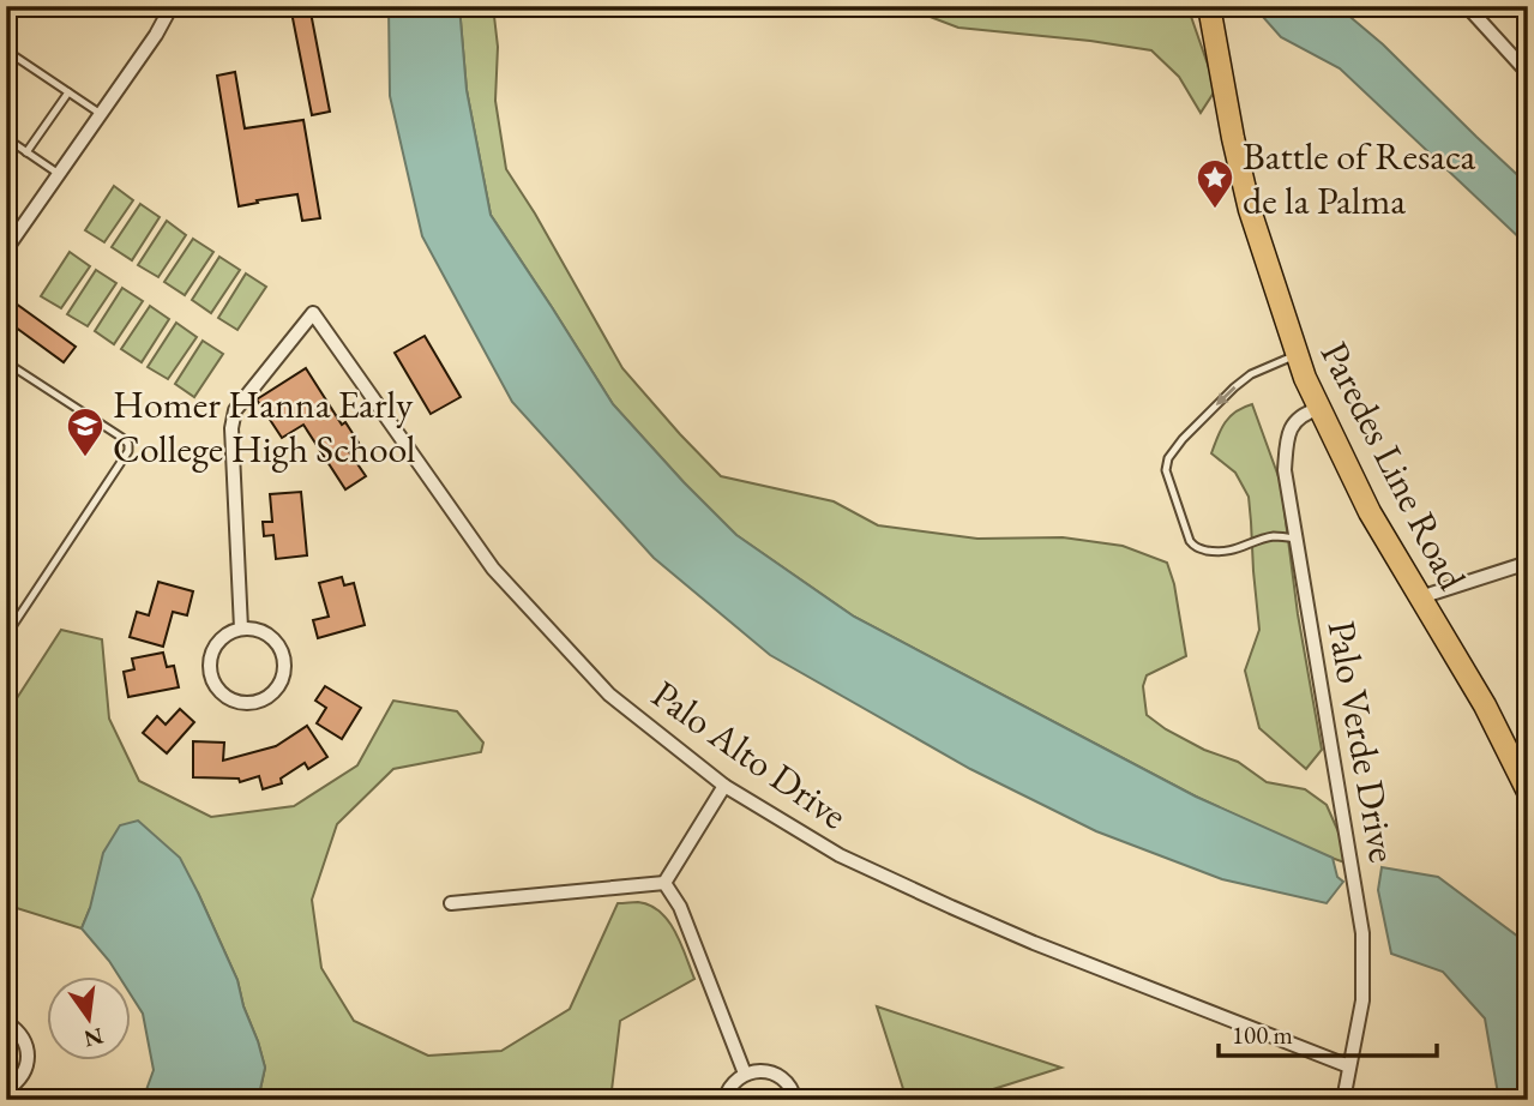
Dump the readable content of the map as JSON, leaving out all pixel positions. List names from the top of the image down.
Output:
{
  "streets": {
    "main road": ["Paredes Line Road"],
    "street": ["Palo Verde Drive", "Palo Alto Drive"]
  },
  "crossings": [
    ["Paredes Line Road", "Palo Verde Drive"],
    ["Palo Verde Drive", "Palo Alto Drive"]
  ],
  "places": {
    "place": ["Battle of Resaca de la Palma"],
    "school or university": ["Homer Hanna Early College High School"]
  },
  "scale_bar": "100 m",
  "north": "bottom"
}
